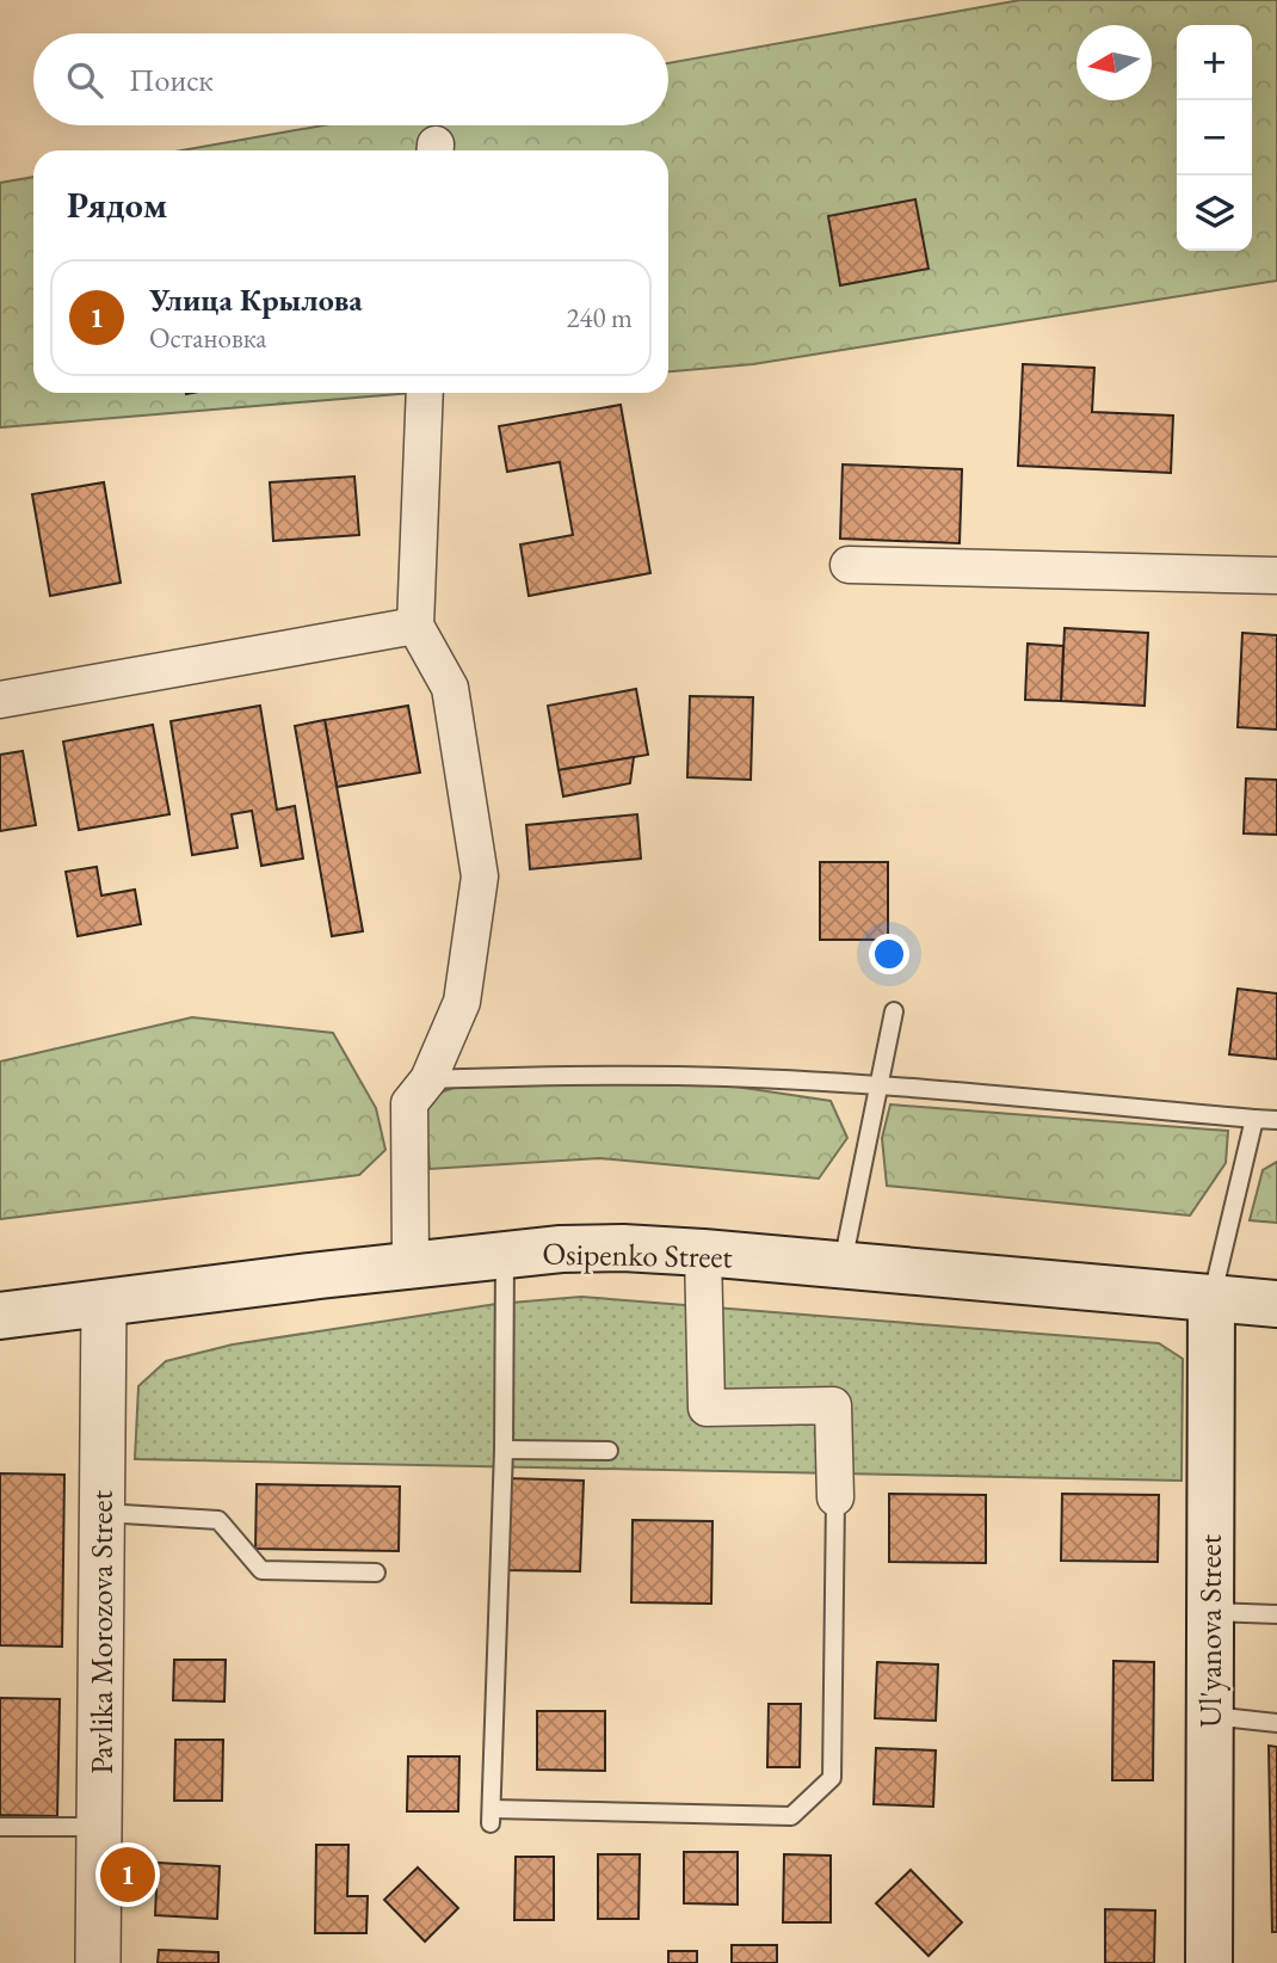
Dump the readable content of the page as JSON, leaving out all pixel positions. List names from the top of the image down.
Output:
{
  "streets": {
    "main road": ["Osipenko Street", "Ul'yanova Street"],
    "street": ["Pavlika Morozova Street"]
  },
  "crossings": [
    ["Osipenko Street", "Ul'yanova Street"],
    ["Osipenko Street", "Pavlika Morozova Street"]
  ],
  "north": "left",
  "page": {
    "map_buttons": ["+", "−"],
    "search": "Поиск",
    "heading": "Рядом",
    "list": [
      {
        "mark": "1",
        "name": "Улица Крылова",
        "note": "Остановка",
        "value": "240 m"
      }
    ],
    "pins": "1"
  }
}
